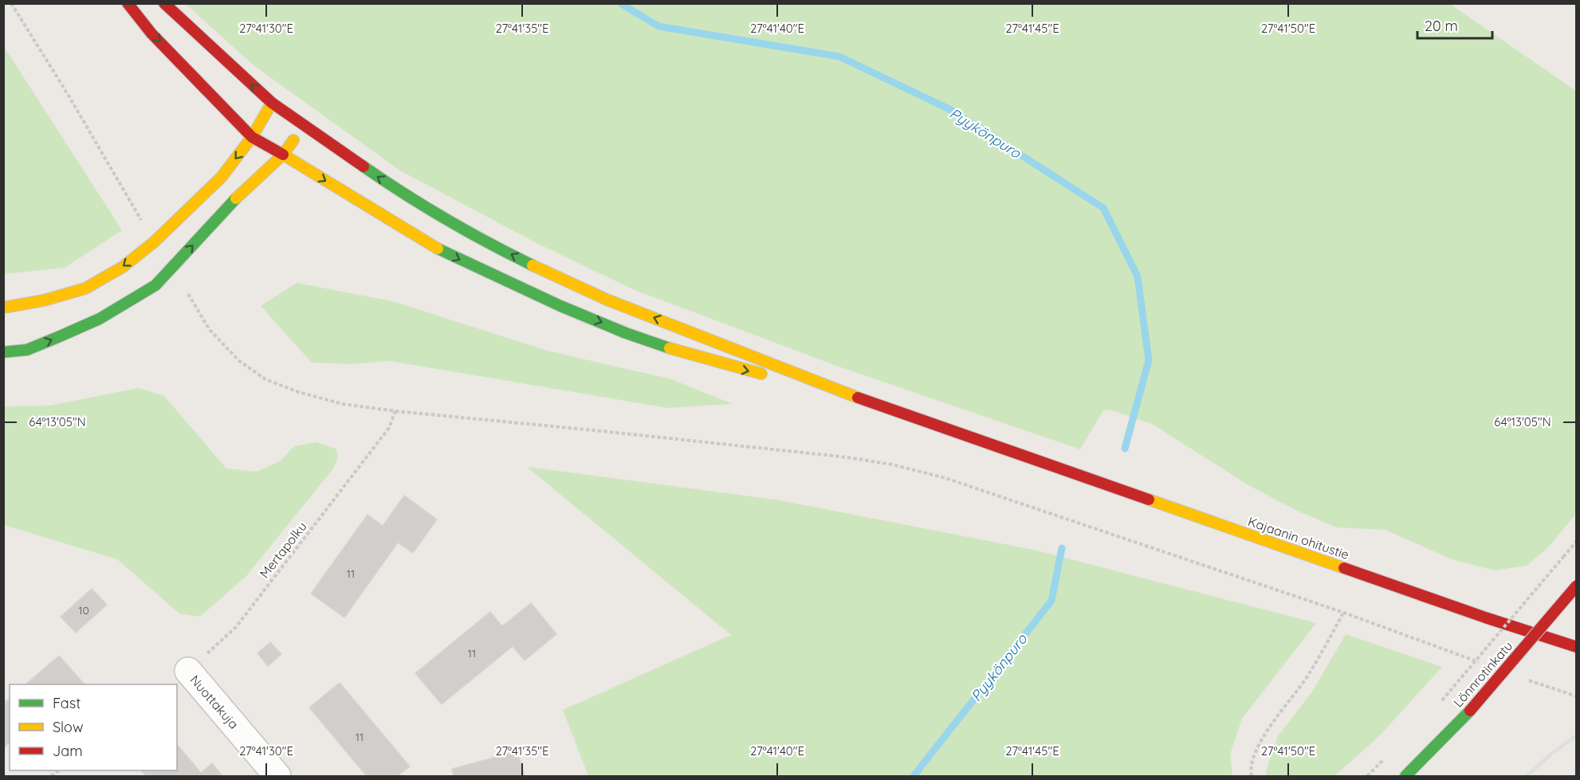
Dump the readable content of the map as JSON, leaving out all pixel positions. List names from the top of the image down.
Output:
{
  "streets": {
    "main road": ["Kajaanin ohitustie", "Lönnrotinkatu"],
    "street": ["Nuottakuja"],
    "path": ["Mertapolku"]
  },
  "crossings": [
    ["Mertapolku", "Nuottakuja"]
  ],
  "water": ["Pyykönpuro"],
  "house_numbers": [
    "11",
    "10",
    "11",
    "11"
  ],
  "legend": ["Fast", "Slow", "Jam"],
  "scale_bar": "20 m",
  "coordinates": [
    "27°41'30\"E",
    "27°41'35\"E",
    "27°41'40\"E",
    "27°41'45\"E",
    "27°41'50\"E",
    "64°13'05\"N"
  ]
}
